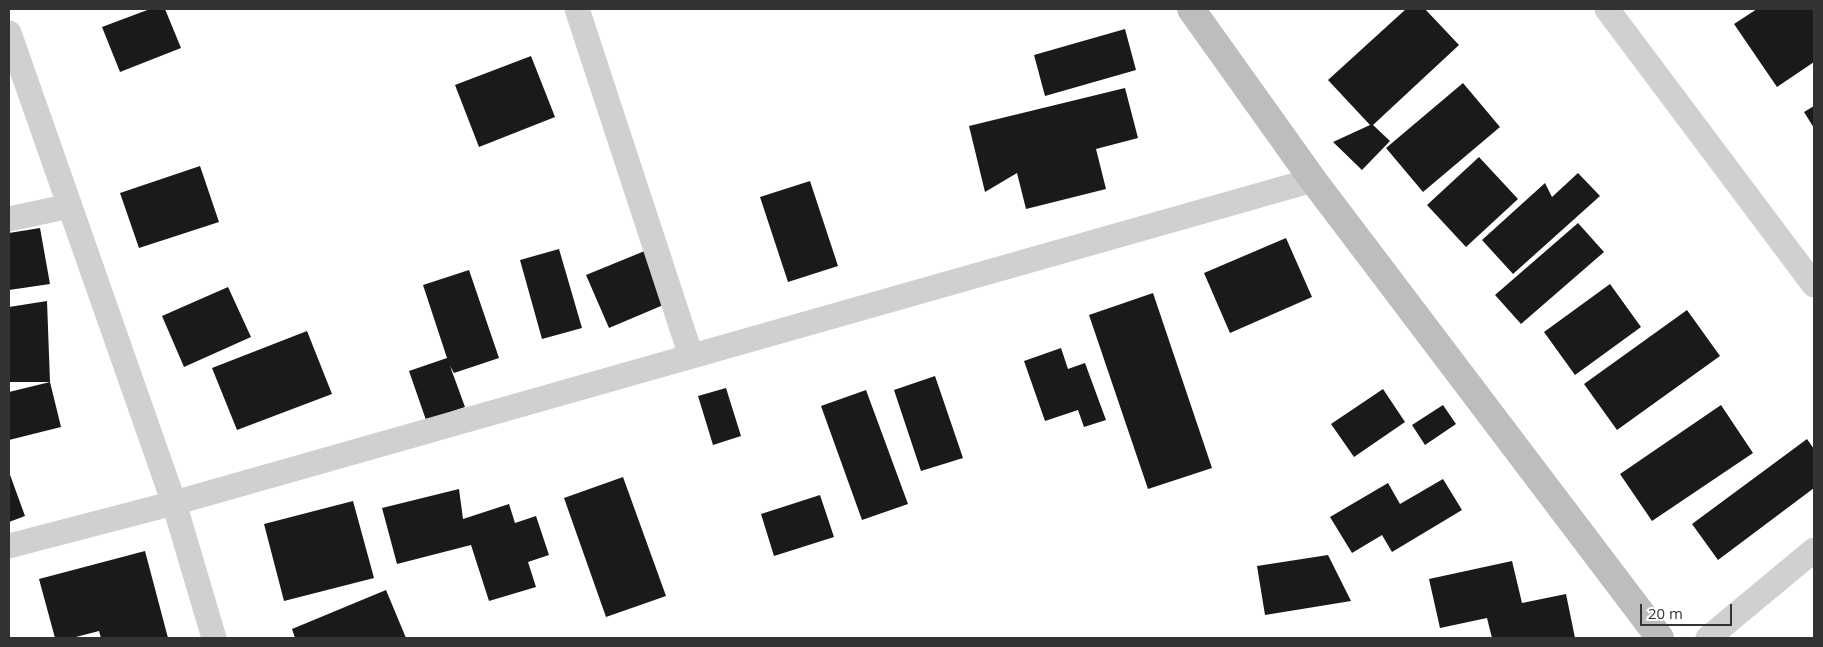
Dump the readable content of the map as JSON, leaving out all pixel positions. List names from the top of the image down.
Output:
{
  "scale_bar": "20 m"
}
